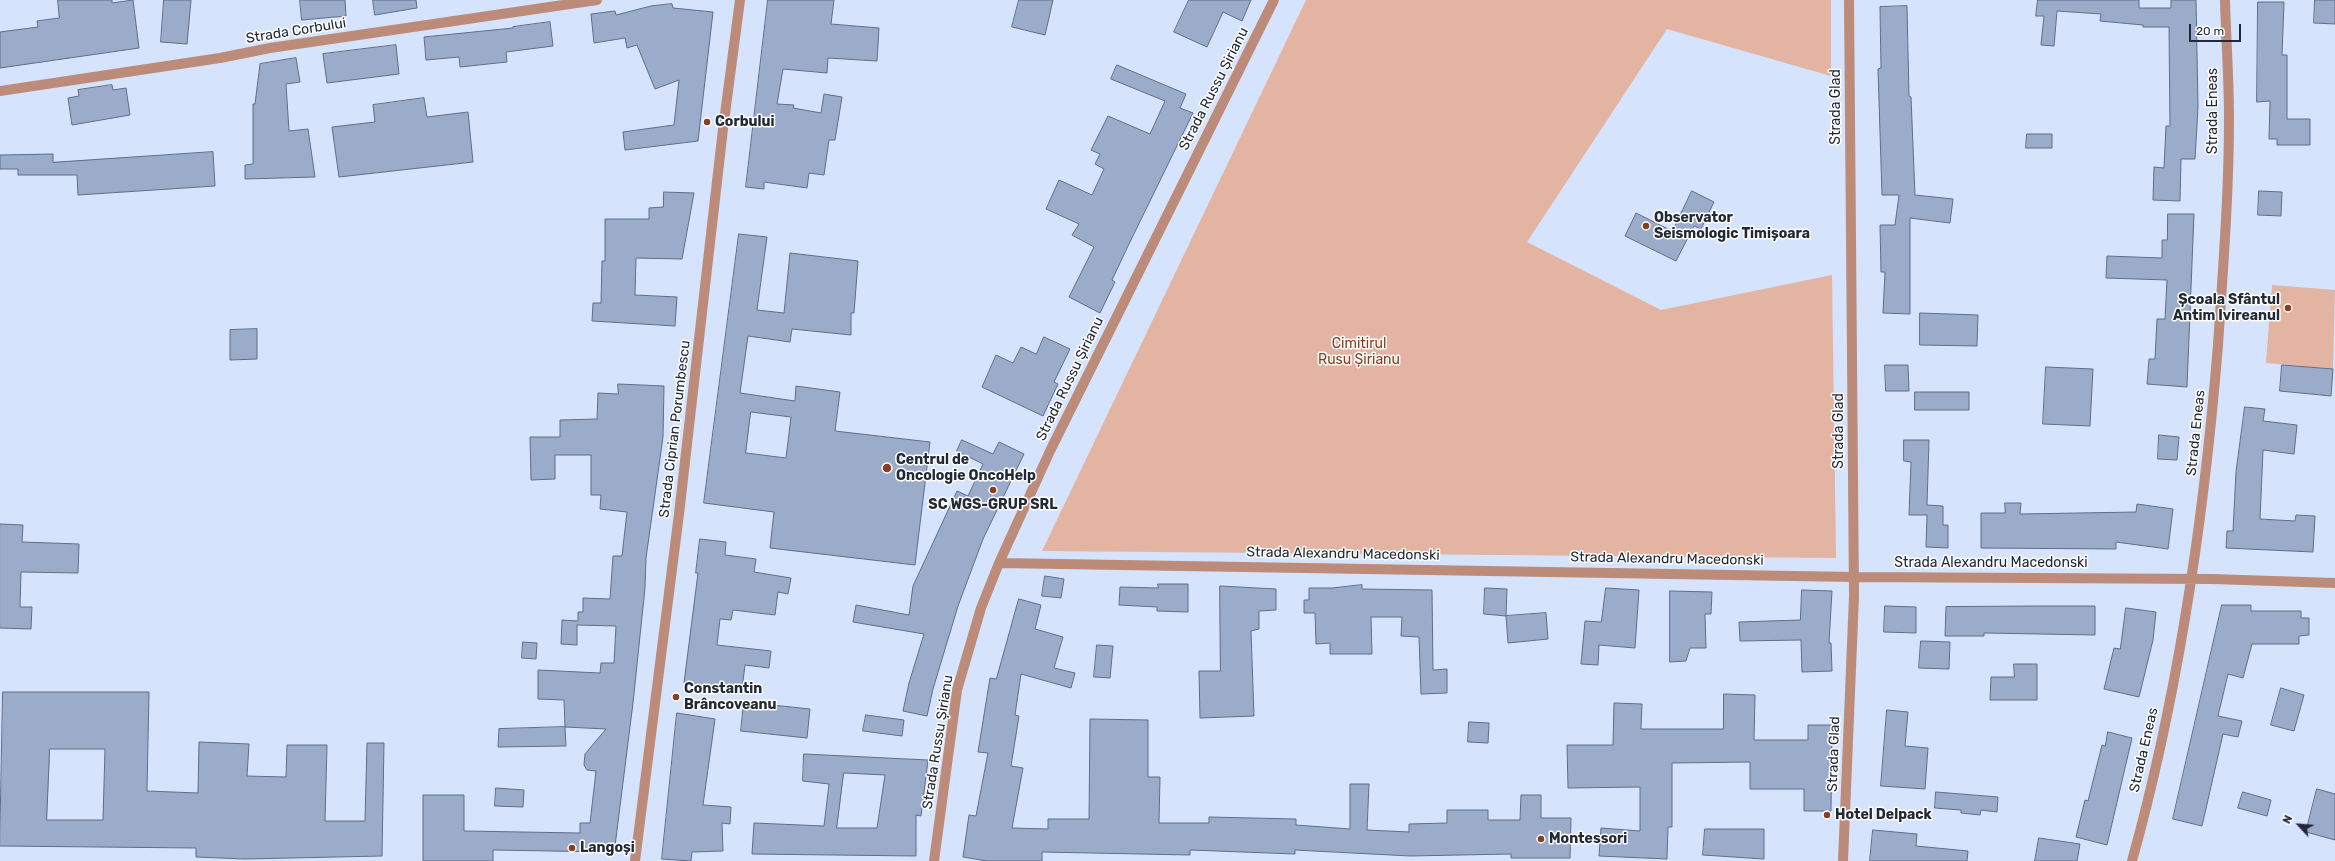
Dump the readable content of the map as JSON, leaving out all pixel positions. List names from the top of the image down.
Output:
{
  "streets": {
    "street": [
      "Strada Corbului",
      "Strada Russu Șirianu",
      "Strada Glad",
      "Strada Eneas",
      "Strada Ciprian Porumbescu",
      "Strada Alexandru Macedonski"
    ]
  },
  "crossings": [
    ["Strada Russu Șirianu", "Strada Alexandru Macedonski"],
    ["Strada Glad", "Strada Alexandru Macedonski"],
    ["Strada Eneas", "Strada Alexandru Macedonski"]
  ],
  "parks": ["Cimitirul Rusu Șirianu"],
  "places": [
    "Corbului",
    "Observator Seismologic Timișoara",
    "Școala Sfântul Antim Ivireanul",
    "Centrul de Oncologie OncoHelp",
    "SC WGS-GRUP SRL",
    "Constantin Brâncoveanu",
    "Hotel Delpack",
    "Montessori",
    "Langoși"
  ],
  "scale_bar": "20 m",
  "north": "top left"
}
